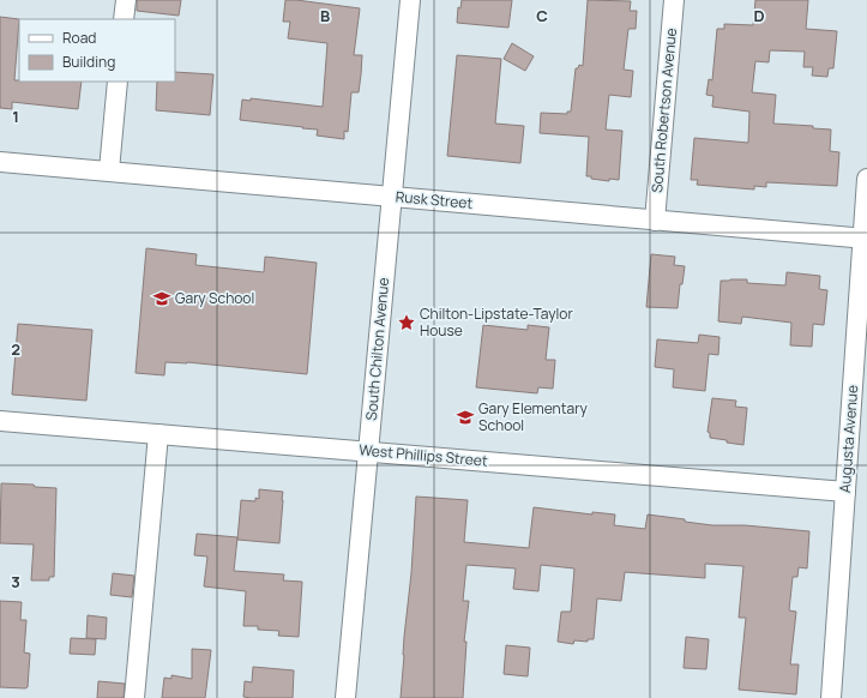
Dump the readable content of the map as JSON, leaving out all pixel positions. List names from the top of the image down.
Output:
{
  "streets": {
    "street": [
      "South Robertson Avenue",
      "Rusk Street",
      "South Chilton Avenue",
      "Augusta Avenue",
      "West Phillips Street"
    ]
  },
  "crossings": [
    ["South Robertson Avenue", "Rusk Street"],
    ["Rusk Street", "South Chilton Avenue"],
    ["Rusk Street", "Augusta Avenue"],
    ["South Chilton Avenue", "West Phillips Street"],
    ["Augusta Avenue", "West Phillips Street"]
  ],
  "places": {
    "school or university": ["Gary School", "Gary Elementary School"],
    "place": ["Chilton-Lipstate-Taylor House"]
  },
  "legend": ["Road", "Building"],
  "grid": {
    "columns": ["B", "C", "D"],
    "rows": ["1", "2", "3"]
  }
}
